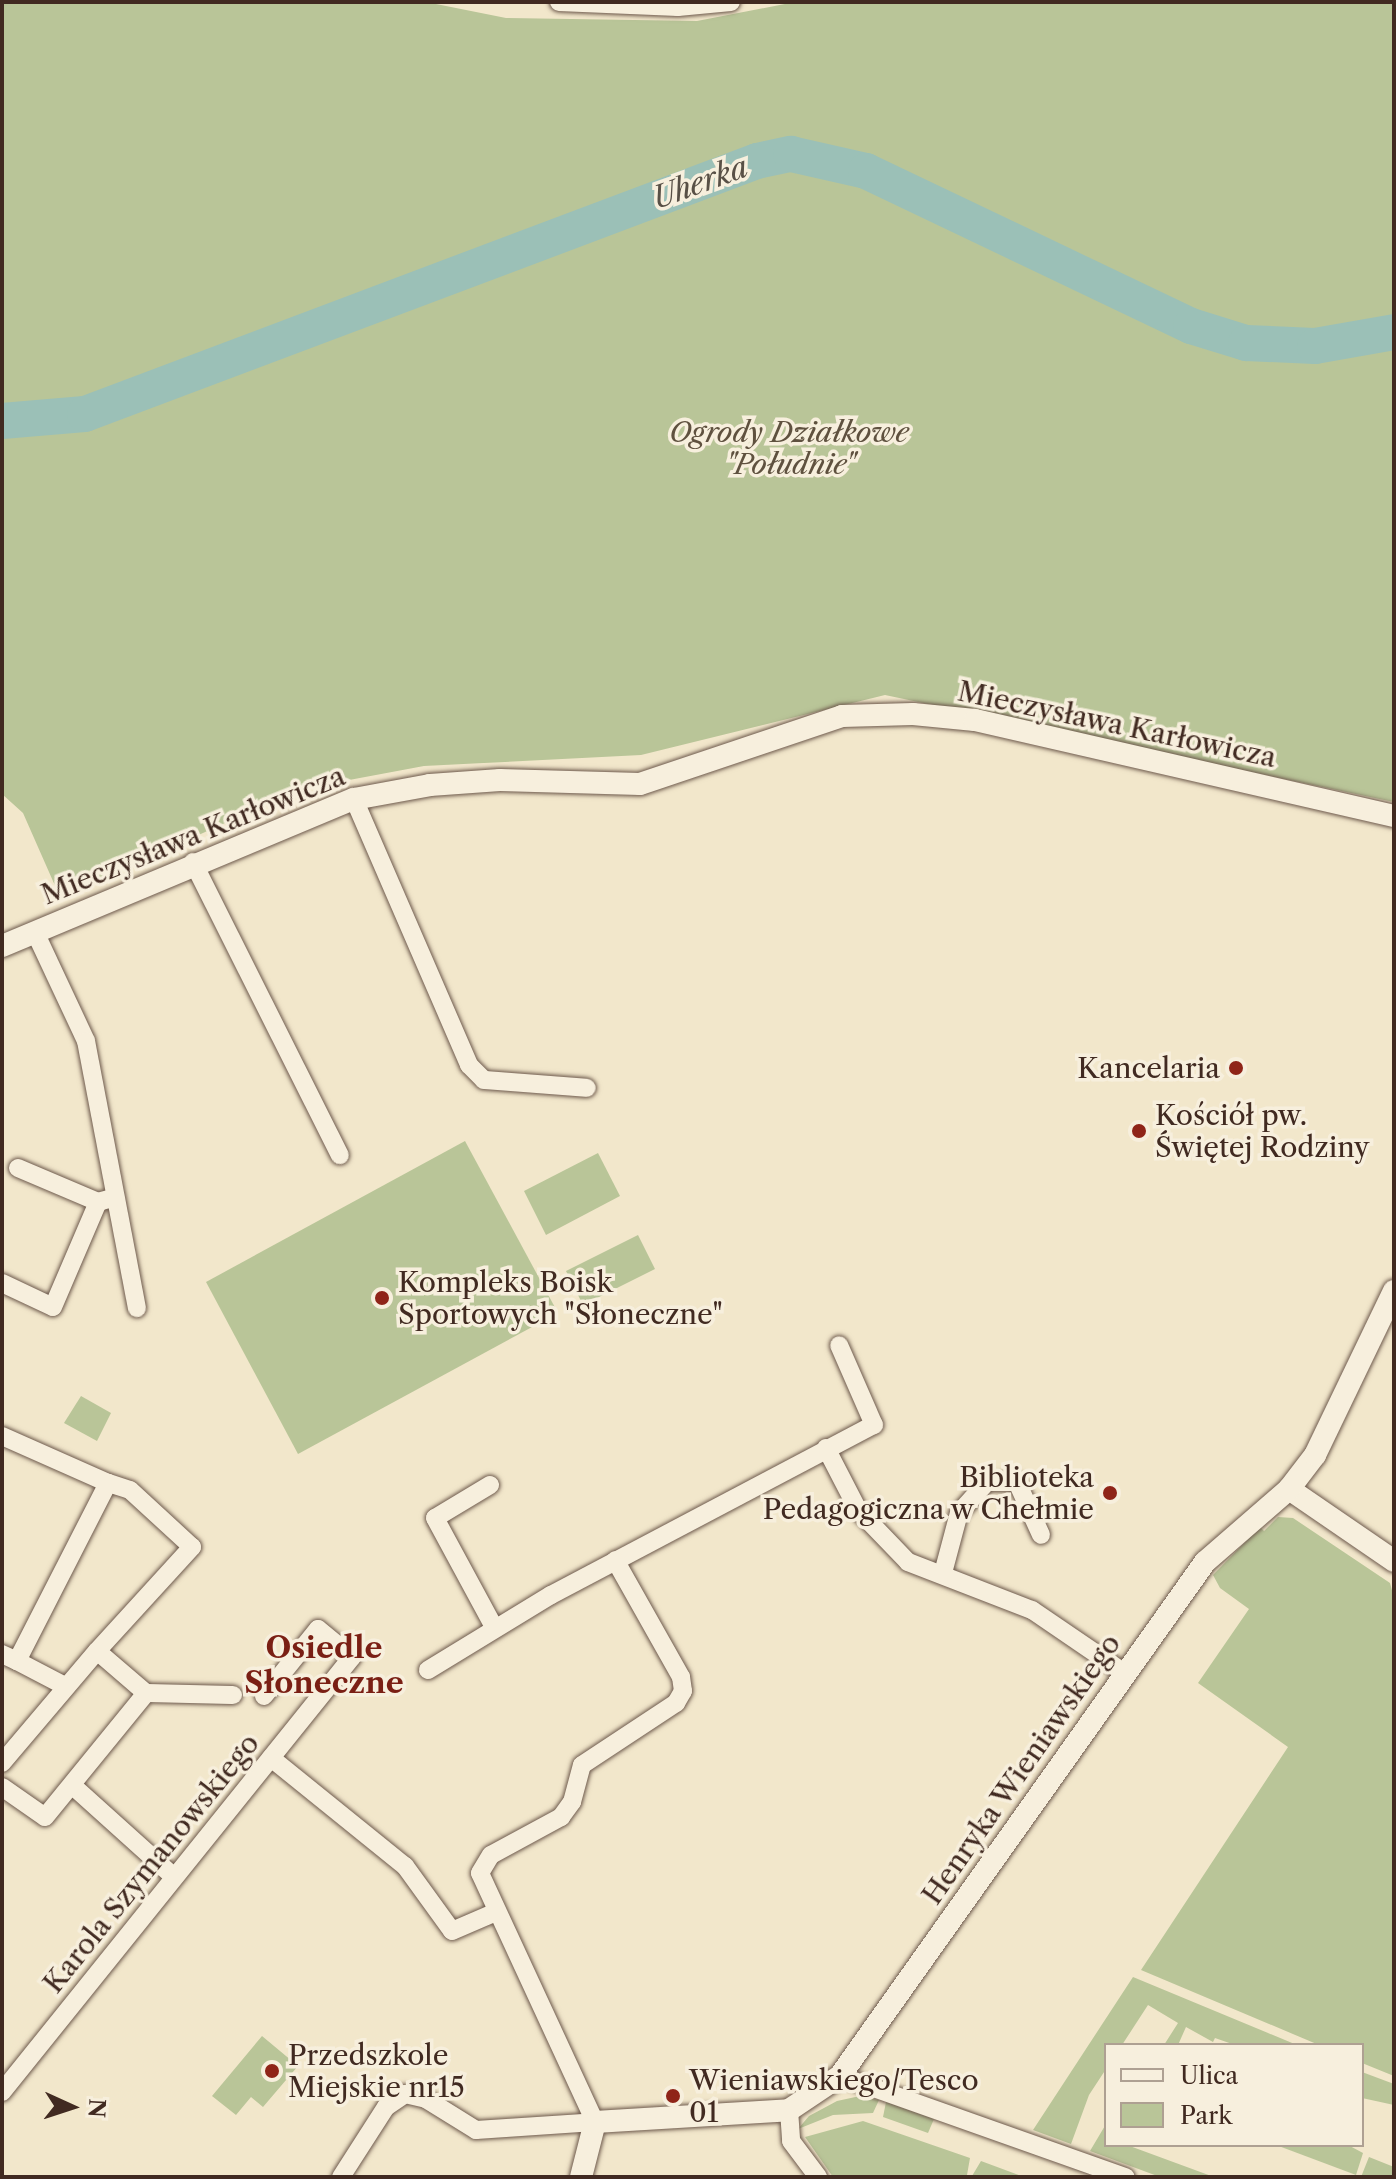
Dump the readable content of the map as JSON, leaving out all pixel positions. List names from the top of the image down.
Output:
{
  "streets": {
    "street": ["Mieczysława Karłowicza", "Henryka Wieniawskiego", "Karola Szymanowskiego"]
  },
  "districts": ["Osiedle Słoneczne"],
  "water": ["Uherka"],
  "parks": ["Ogrody Działkowe \"Południe\""],
  "places": [
    "Kancelaria",
    "Kościół pw. Świętej Rodziny",
    "Kompleks Boisk Sportowych \"Słoneczne\"",
    "Biblioteka Pedagogiczna w Chełmie",
    "Przedszkole Miejskie nr15",
    "Wieniawskiego/Tesco 01"
  ],
  "legend": ["Ulica", "Park"],
  "north": "right"
}
